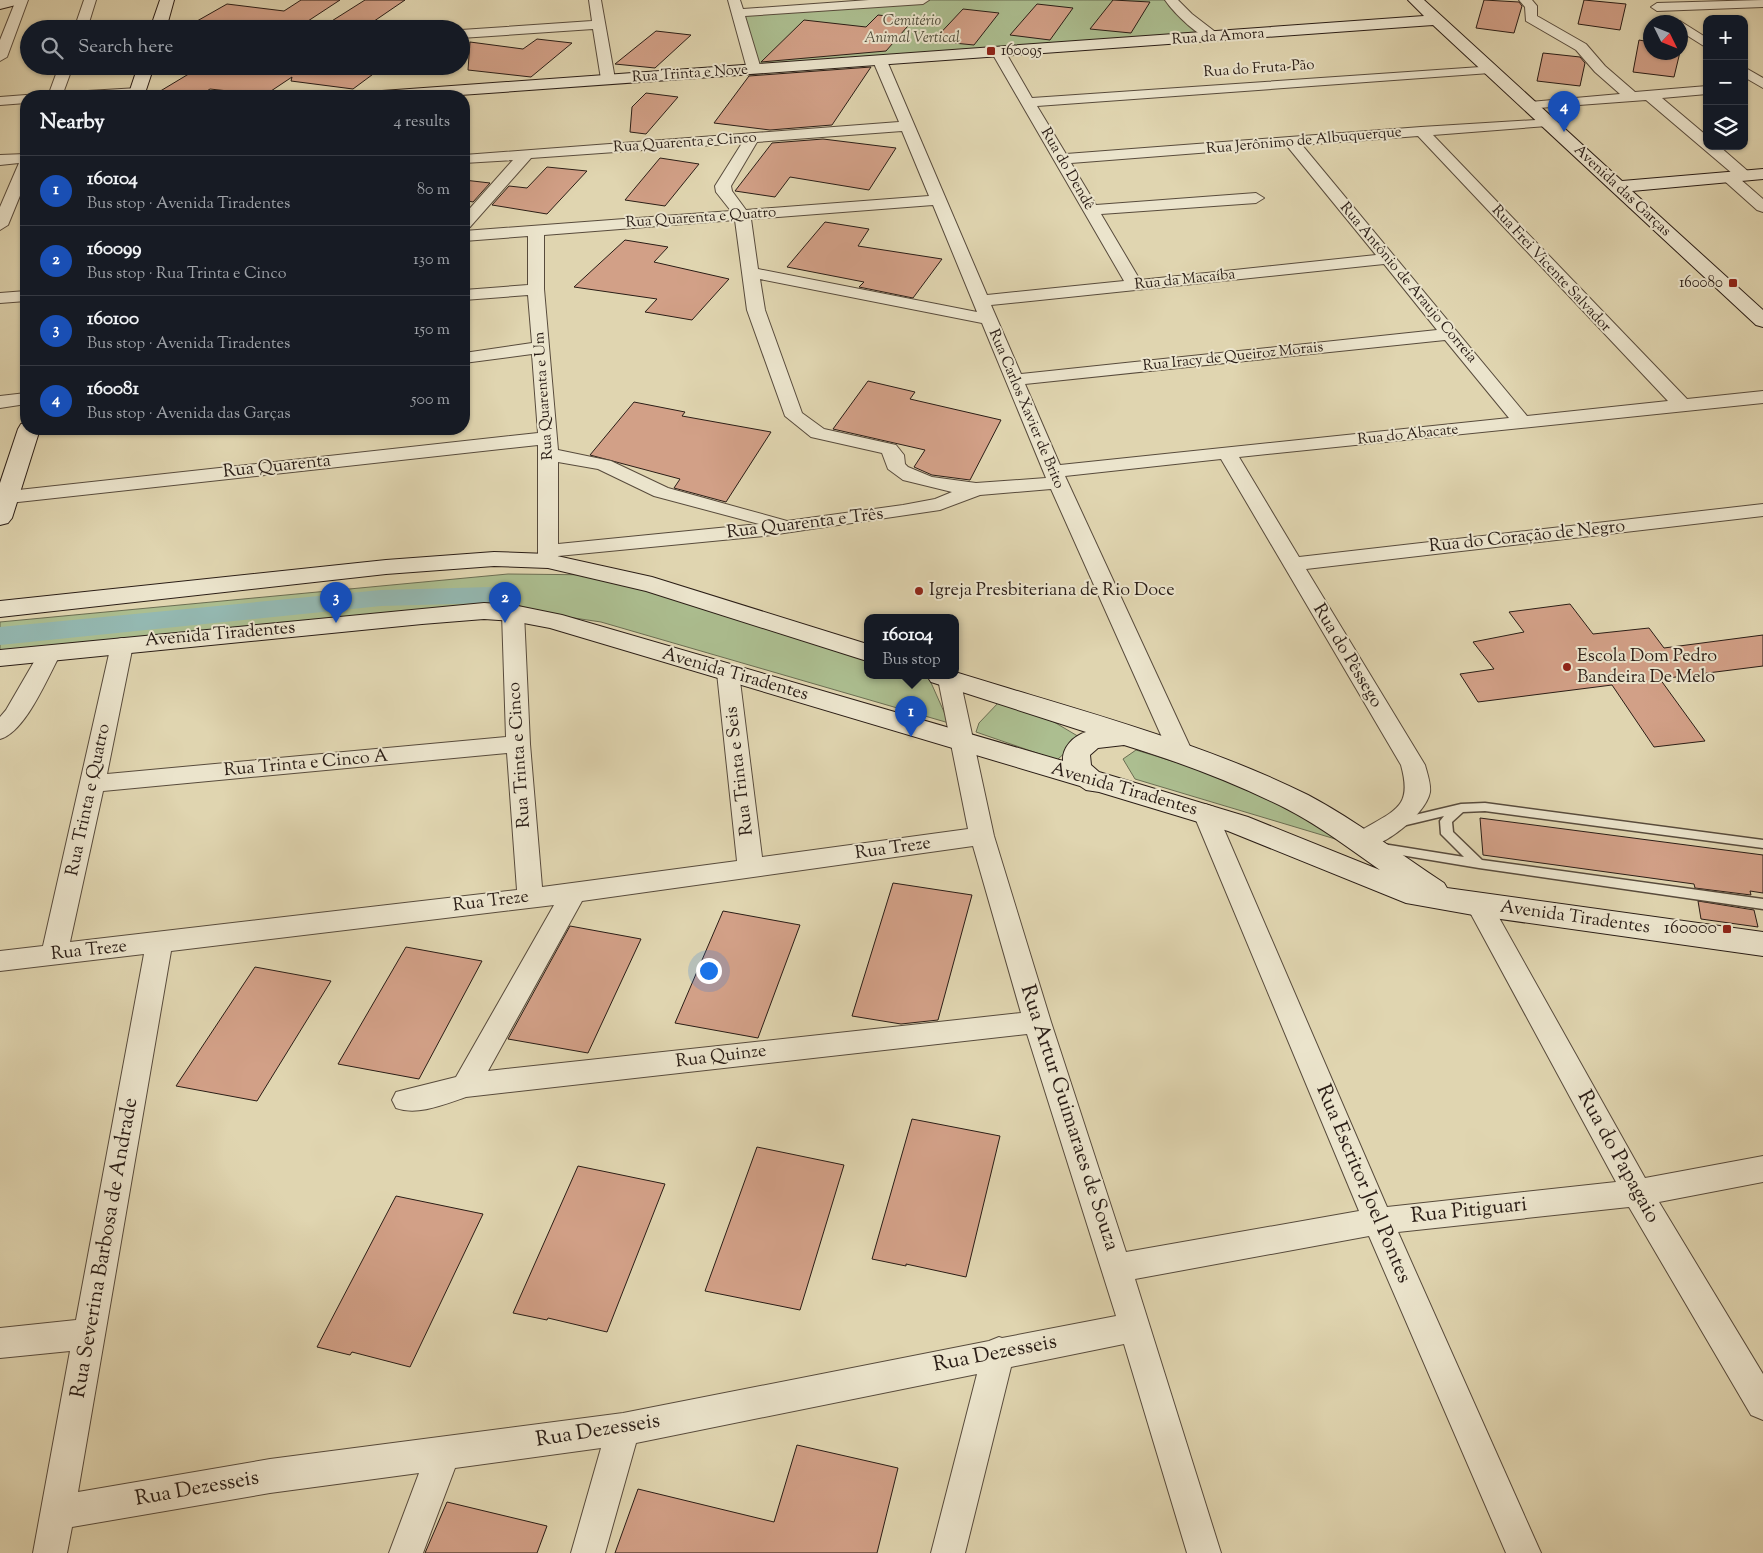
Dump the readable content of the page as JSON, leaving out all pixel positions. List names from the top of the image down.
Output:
{
  "streets": {
    "street": [
      "Rua da Amora",
      "Rua do Fruta-Pão",
      "Rua Trinta e Nove",
      "Rua Jerônimo de Albuquerque",
      "Rua Quarenta e Cinco",
      "Rua do Dendê",
      "Avenida das Garças",
      "Rua Quarenta e Quatro",
      "Rua Frei Vicente Salvador",
      "Rua da Macaíba",
      "Rua Antônio de Araujo Correia",
      "Rua Iracy de Queiroz Morais",
      "Rua Quarenta e Um",
      "Rua Carlos Xavier de Brito",
      "Rua do Abacate",
      "Rua Quarenta",
      "Rua Quarenta e Três",
      "Rua do Coração de Negro",
      "Avenida Tiradentes",
      "Rua do Pêssego",
      "Rua Trinta e Cinco",
      "Rua Trinta e Cinco A",
      "Rua Trinta e Seis",
      "Rua Trinta e Quatro",
      "Rua Treze",
      "Rua Quinze",
      "Rua Artur Guimaraes de Souza",
      "Rua do Papagaio",
      "Rua Escritor Joel Pontes",
      "Rua Pitiguari",
      "Rua Severina Barbosa de Andrade",
      "Rua Dezesseis"
    ]
  },
  "crossings": [
    ["Rua da Amora", "Rua Trinta e Nove"],
    ["Rua da Amora", "Rua do Dendê"],
    ["Rua da Amora", "Avenida das Garças"],
    ["Rua do Fruta-Pão", "Rua do Dendê"],
    ["Rua do Fruta-Pão", "Avenida das Garças"],
    ["Rua Trinta e Nove", "Rua do Dendê"],
    ["Rua Trinta e Nove", "Rua Carlos Xavier de Brito"],
    ["Rua Jerônimo de Albuquerque", "Rua do Dendê"],
    ["Rua Jerônimo de Albuquerque", "Avenida das Garças"],
    ["Rua Jerônimo de Albuquerque", "Rua Frei Vicente Salvador"],
    ["Rua Jerônimo de Albuquerque", "Rua Antônio de Araujo Correia"],
    ["Rua Quarenta e Cinco", "Rua Carlos Xavier de Brito"],
    ["Rua do Dendê", "Rua da Macaíba"],
    ["Rua Quarenta e Quatro", "Rua Quarenta e Um"],
    ["Rua Quarenta e Quatro", "Rua Carlos Xavier de Brito"],
    ["Rua Frei Vicente Salvador", "Rua do Abacate"],
    ["Rua da Macaíba", "Rua Antônio de Araujo Correia"],
    ["Rua da Macaíba", "Rua Carlos Xavier de Brito"],
    ["Rua Antônio de Araujo Correia", "Rua Iracy de Queiroz Morais"],
    ["Rua Antônio de Araujo Correia", "Rua do Abacate"],
    ["Rua Iracy de Queiroz Morais", "Rua Carlos Xavier de Brito"],
    ["Rua Quarenta e Um", "Rua Quarenta"],
    ["Rua Quarenta e Um", "Rua Quarenta e Três"],
    ["Rua Carlos Xavier de Brito", "Rua do Abacate"],
    ["Rua Carlos Xavier de Brito", "Rua Quarenta e Três"],
    ["Rua Carlos Xavier de Brito", "Avenida Tiradentes"],
    ["Rua do Abacate", "Rua Quarenta e Três"],
    ["Rua do Abacate", "Rua do Pêssego"],
    ["Rua Quarenta", "Rua Quarenta e Três"],
    ["Rua do Coração de Negro", "Rua do Pêssego"],
    ["Avenida Tiradentes", "Rua do Pêssego"],
    ["Avenida Tiradentes", "Rua Trinta e Cinco"],
    ["Avenida Tiradentes", "Rua Trinta e Seis"],
    ["Avenida Tiradentes", "Rua Trinta e Quatro"],
    ["Avenida Tiradentes", "Rua Artur Guimaraes de Souza"],
    ["Avenida Tiradentes", "Rua do Papagaio"],
    ["Avenida Tiradentes", "Rua Escritor Joel Pontes"],
    ["Rua Trinta e Cinco", "Rua Trinta e Cinco A"],
    ["Rua Trinta e Cinco", "Rua Treze"],
    ["Rua Trinta e Cinco A", "Rua Trinta e Quatro"],
    ["Rua Trinta e Seis", "Rua Treze"],
    ["Rua Trinta e Quatro", "Rua Treze"],
    ["Rua Treze", "Rua Artur Guimaraes de Souza"],
    ["Rua Treze", "Rua Severina Barbosa de Andrade"],
    ["Rua Quinze", "Rua Artur Guimaraes de Souza"],
    ["Rua Artur Guimaraes de Souza", "Rua Pitiguari"],
    ["Rua Artur Guimaraes de Souza", "Rua Dezesseis"],
    ["Rua do Papagaio", "Rua Pitiguari"],
    ["Rua Escritor Joel Pontes", "Rua Pitiguari"],
    ["Rua Severina Barbosa de Andrade", "Rua Dezesseis"]
  ],
  "parks": ["Cemitério Animal Vertical"],
  "places": {
    "transit": ["160095", "160080", "160000"],
    "other": ["Igreja Presbiteriana de Rio Doce", "Escola Dom Pedro Bandeira De Melo"]
  },
  "north": "bottom right",
  "page": {
    "map_buttons": ["+", "−"],
    "search": "Search here",
    "heading": ["Nearby", "4 results"],
    "pins": [
      "4",
      "2",
      "3",
      "1"
    ],
    "list": [
      {
        "mark": "1",
        "name": "160104",
        "note": "Bus stop · Avenida Tiradentes",
        "value": "80 m"
      },
      {
        "mark": "2",
        "name": "160099",
        "note": "Bus stop · Rua Trinta e Cinco",
        "value": "130 m"
      },
      {
        "mark": "3",
        "name": "160100",
        "note": "Bus stop · Avenida Tiradentes",
        "value": "150 m"
      },
      {
        "mark": "4",
        "name": "160081",
        "note": "Bus stop · Avenida das Garças",
        "value": "500 m"
      }
    ],
    "popup": ["160104", "Bus stop"]
  }
}
